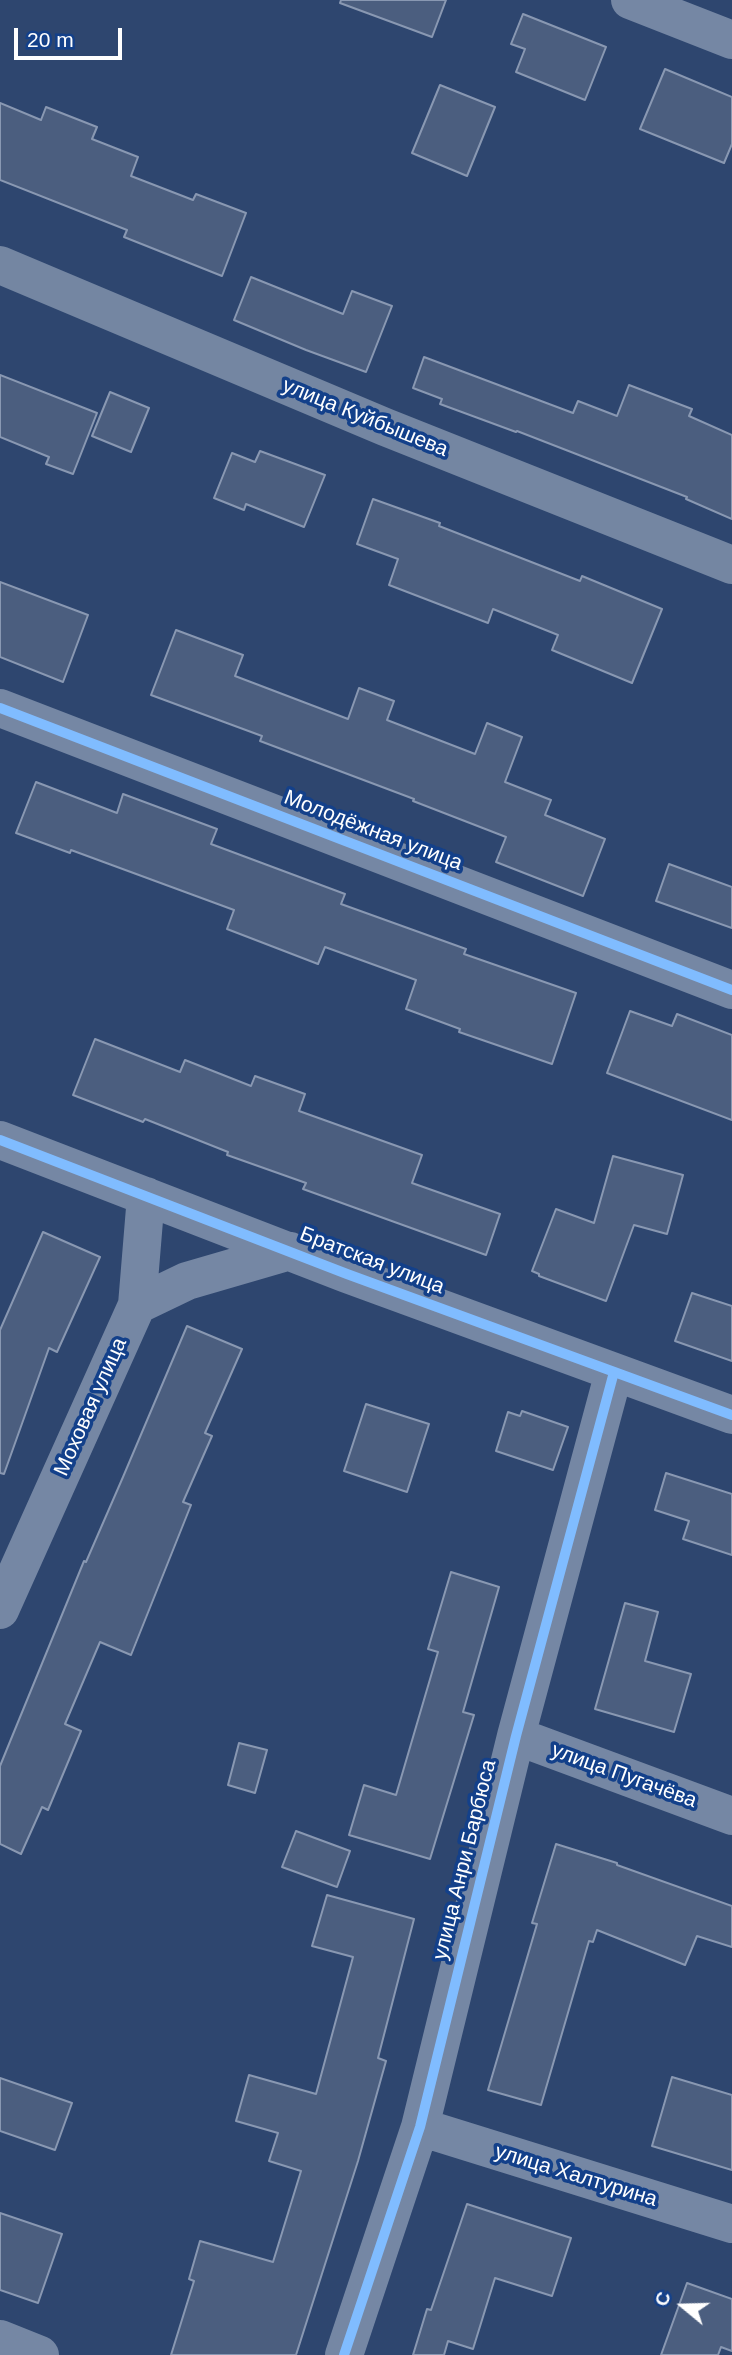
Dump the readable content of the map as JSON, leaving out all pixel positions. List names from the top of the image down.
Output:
{
  "streets": {
    "main road": ["улица Куйбышева"],
    "street": [
      "Молодёжная улица",
      "Братская улица",
      "Моховая улица",
      "улица Пугачёва",
      "улица Анри Барбюса",
      "улица Халтурина"
    ]
  },
  "crossings": [
    ["Братская улица", "Моховая улица"],
    ["Братская улица", "улица Анри Барбюса"],
    ["улица Пугачёва", "улица Анри Барбюса"],
    ["улица Анри Барбюса", "улица Халтурина"]
  ],
  "scale_bar": "20 m",
  "north": "left"
}
